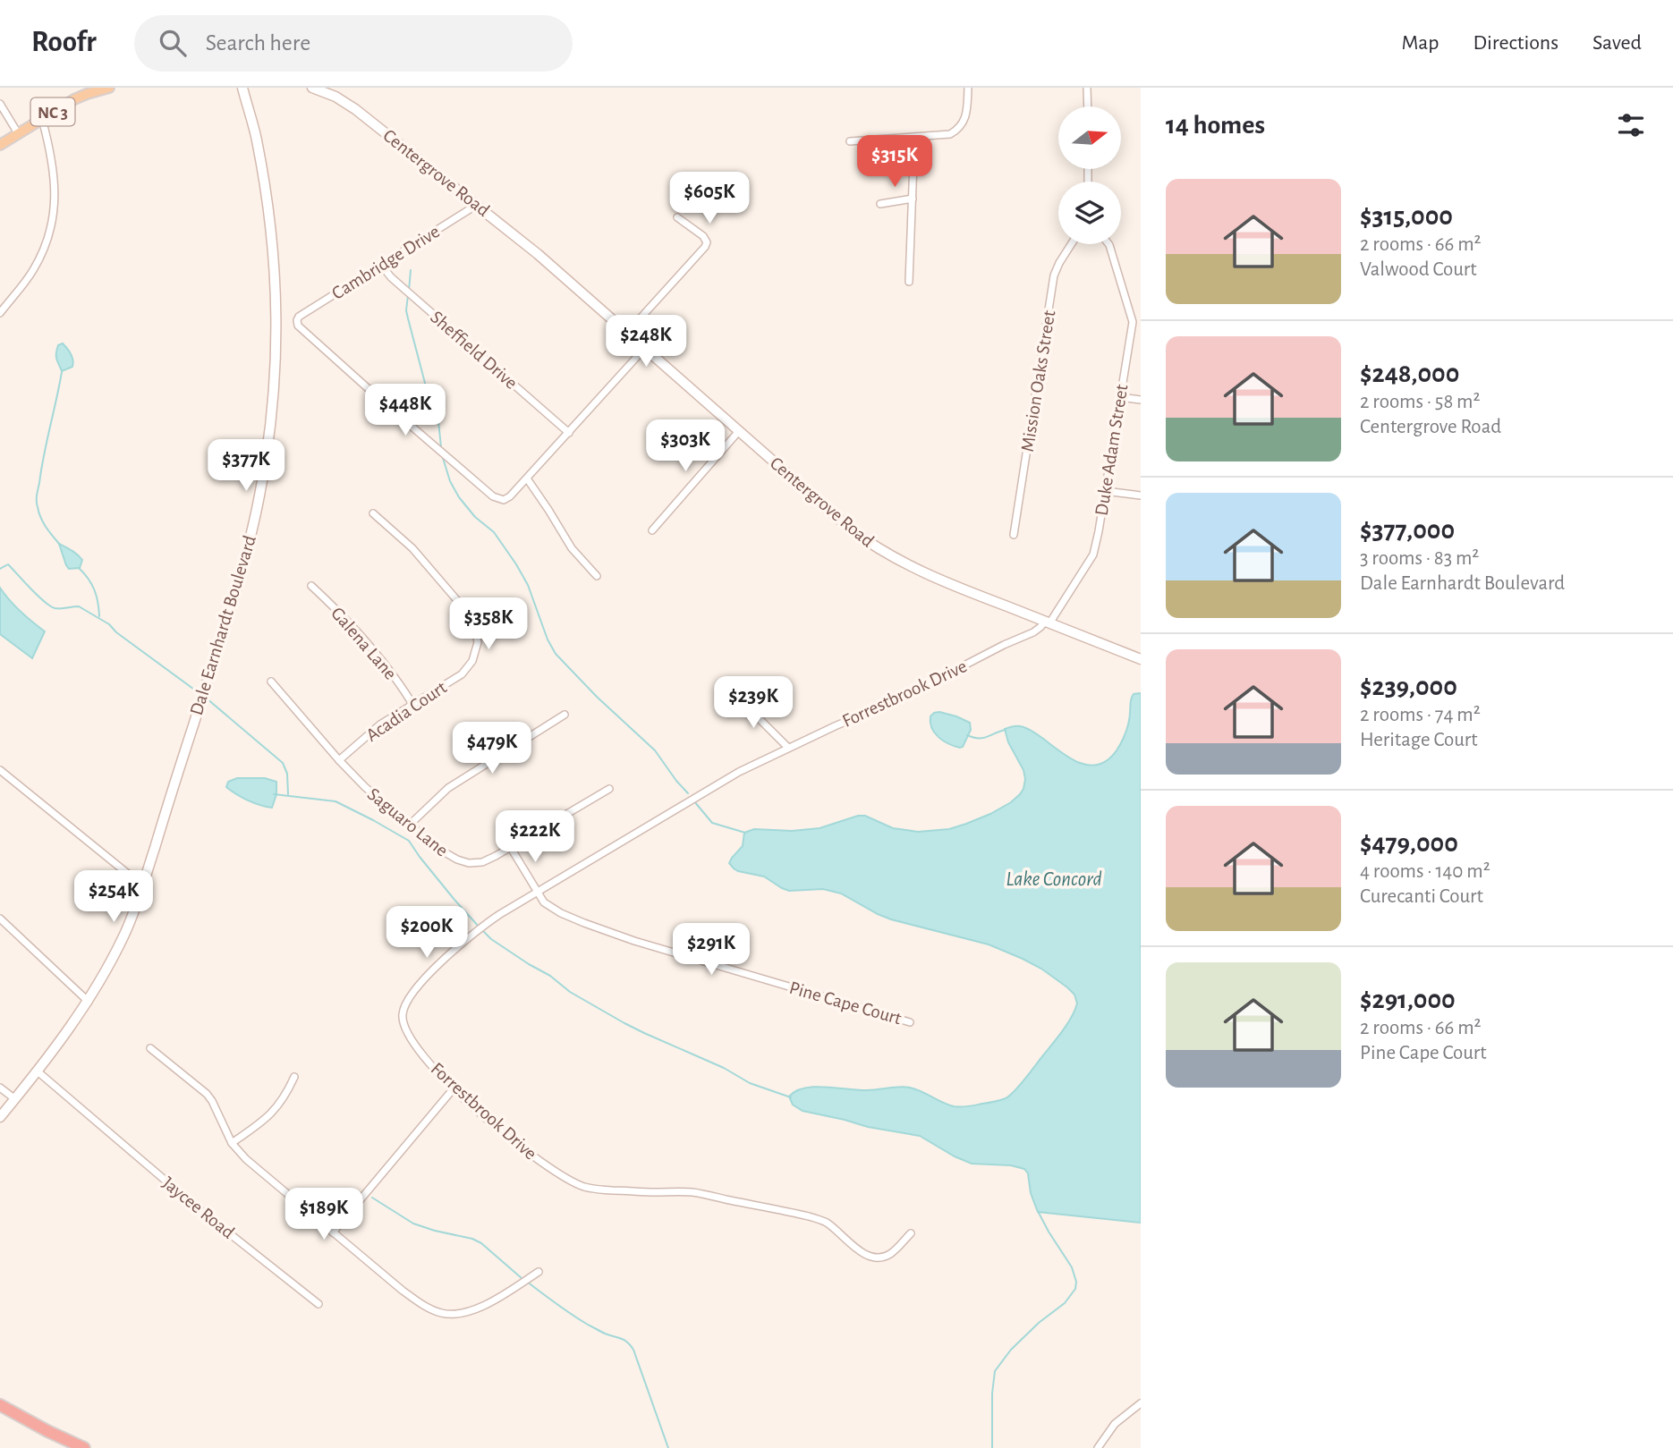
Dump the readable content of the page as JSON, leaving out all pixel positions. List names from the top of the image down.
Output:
{
  "streets": {
    "main road": ["NC 3", "Centergrove Road", "Dale Earnhardt Boulevard"],
    "street": [
      "Cambridge Drive",
      "Sheffield Drive",
      "Mission Oaks Street",
      "Duke Adam Street",
      "Galena Lane",
      "Forrestbrook Drive",
      "Acadia Court",
      "Saguaro Lane",
      "Pine Cape Court",
      "Jaycee Road"
    ]
  },
  "crossings": [
    ["Centergrove Road", "Cambridge Drive"],
    ["Centergrove Road", "Duke Adam Street"],
    ["Centergrove Road", "Forrestbrook Drive"],
    ["Cambridge Drive", "Sheffield Drive"],
    ["Duke Adam Street", "Forrestbrook Drive"],
    ["Dale Earnhardt Boulevard", "Jaycee Road"],
    ["Galena Lane", "Acadia Court"],
    ["Forrestbrook Drive", "Pine Cape Court"],
    ["Acadia Court", "Saguaro Lane"]
  ],
  "water": ["Lake Concord"],
  "north": "right",
  "page": {
    "header": "Roofr",
    "search": "Search here",
    "nav": ["Map", "Directions", "Saved"],
    "heading": "14 homes",
    "price": [
      "$315K",
      "$605K",
      "$248K",
      "$448K",
      "$303K",
      "$377K",
      "$358K",
      "$239K",
      "$479K",
      "$222K",
      "$254K",
      "$200K",
      "$291K",
      "$189K"
    ],
    "list": [
      {
        "name": "$315,000",
        "note": "2 rooms · 66 m² · Valwood Court"
      },
      {
        "name": "$248,000",
        "note": "2 rooms · 58 m² · Centergrove Road"
      },
      {
        "name": "$377,000",
        "note": "3 rooms · 83 m² · Dale Earnhardt Boulevard"
      },
      {
        "name": "$239,000",
        "note": "2 rooms · 74 m² · Heritage Court"
      },
      {
        "name": "$479,000",
        "note": "4 rooms · 140 m² · Curecanti Court"
      },
      {
        "name": "$291,000",
        "note": "2 rooms · 66 m² · Pine Cape Court"
      }
    ]
  }
}
